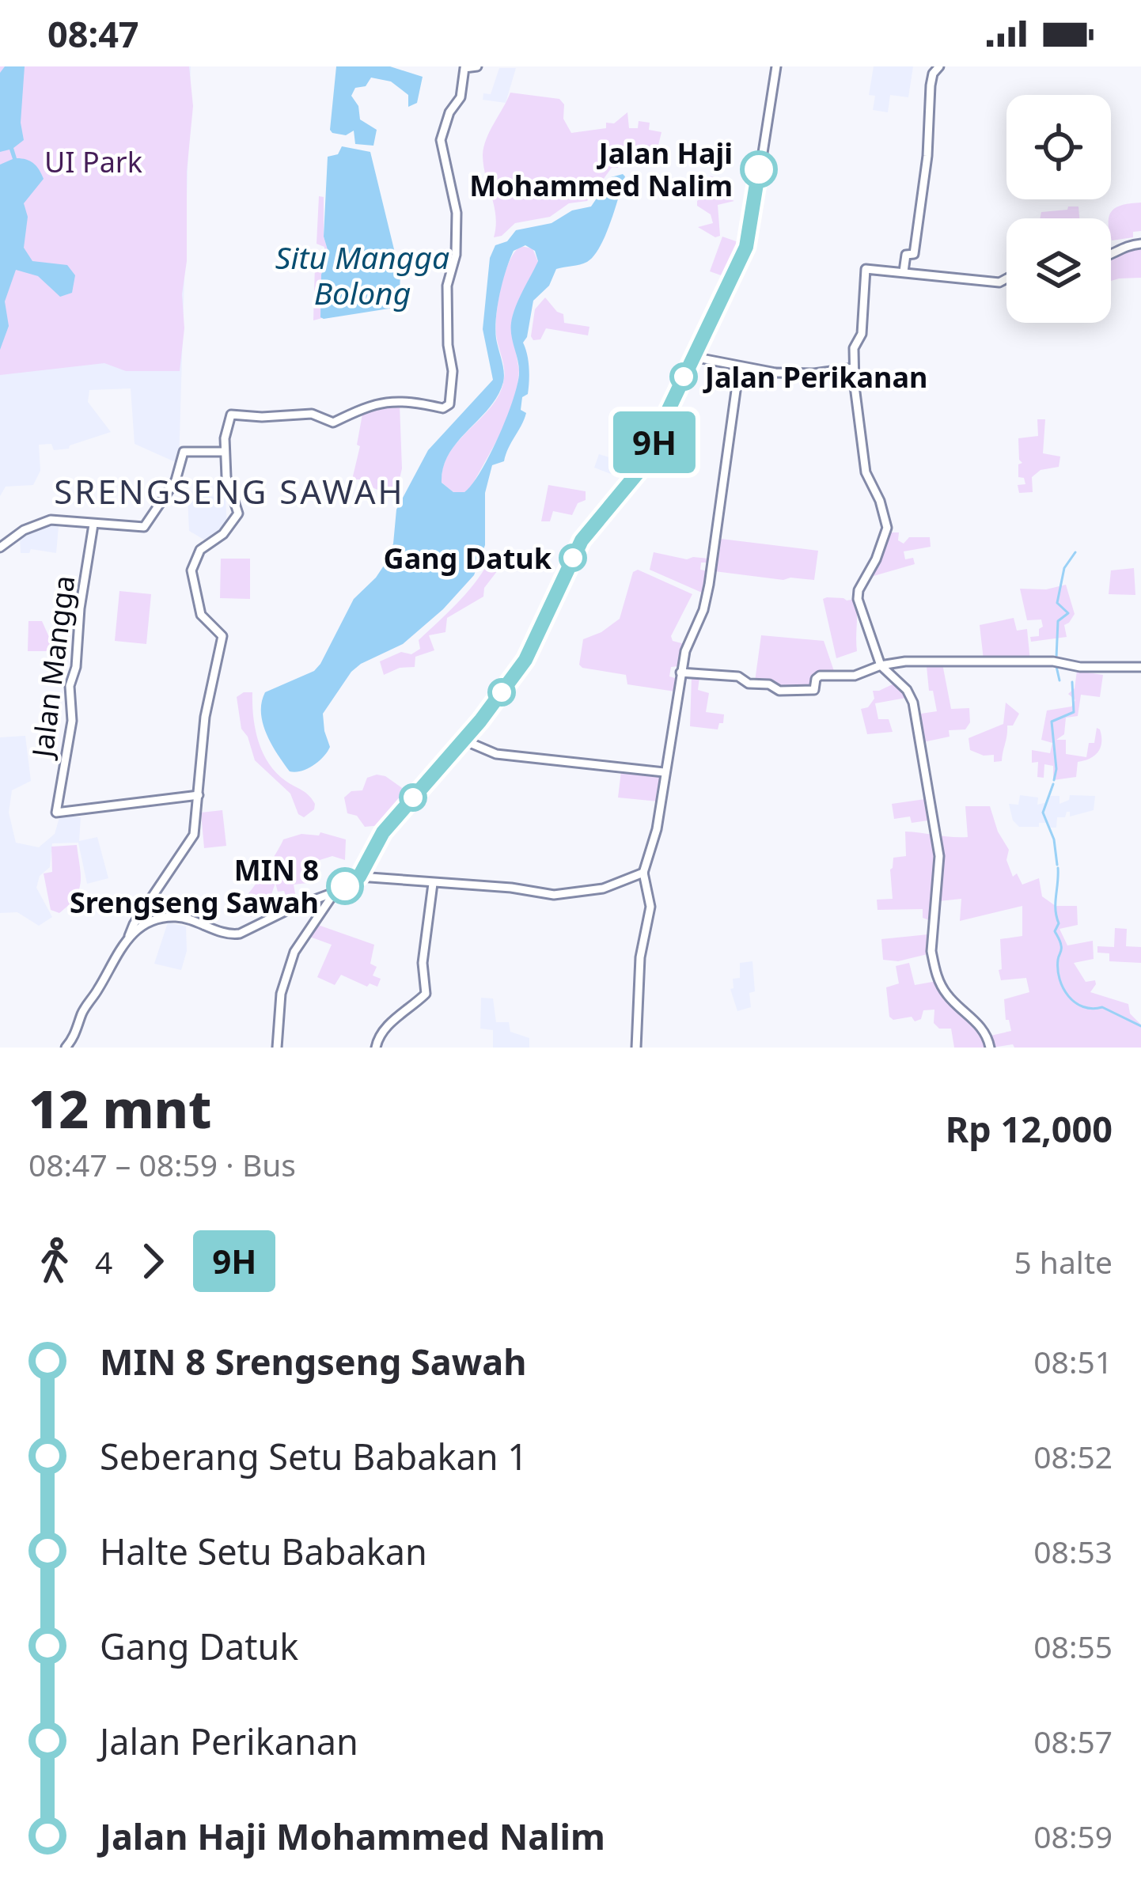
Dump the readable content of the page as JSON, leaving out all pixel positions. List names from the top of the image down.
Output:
{
  "streets": {
    "street": ["Jalan Mangga"]
  },
  "districts": ["SRENGSENG SAWAH"],
  "water": ["Situ Mangga Bolong"],
  "parks": ["UI Park"],
  "places": [
    "Jalan Haji Mohammed Nalim",
    "Jalan Perikanan",
    "Gang Datuk",
    "MIN 8 Srengseng Sawah"
  ],
  "lines": ["bus line 9H"],
  "page": {
    "status": "08:47",
    "on_map": "9H",
    "heading": ["12 mnt", "08:47 – 08:59 · Bus", "Rp 12,000"],
    "legs": ["4", "9H", "5 halte"],
    "list": [
      {
        "name": "MIN 8 Srengseng Sawah",
        "value": "08:51"
      },
      {
        "name": "Seberang Setu Babakan 1",
        "value": "08:52"
      },
      {
        "name": "Halte Setu Babakan",
        "value": "08:53"
      },
      {
        "name": "Gang Datuk",
        "value": "08:55"
      },
      {
        "name": "Jalan Perikanan",
        "value": "08:57"
      },
      {
        "name": "Jalan Haji Mohammed Nalim",
        "value": "08:59"
      }
    ]
  }
}
